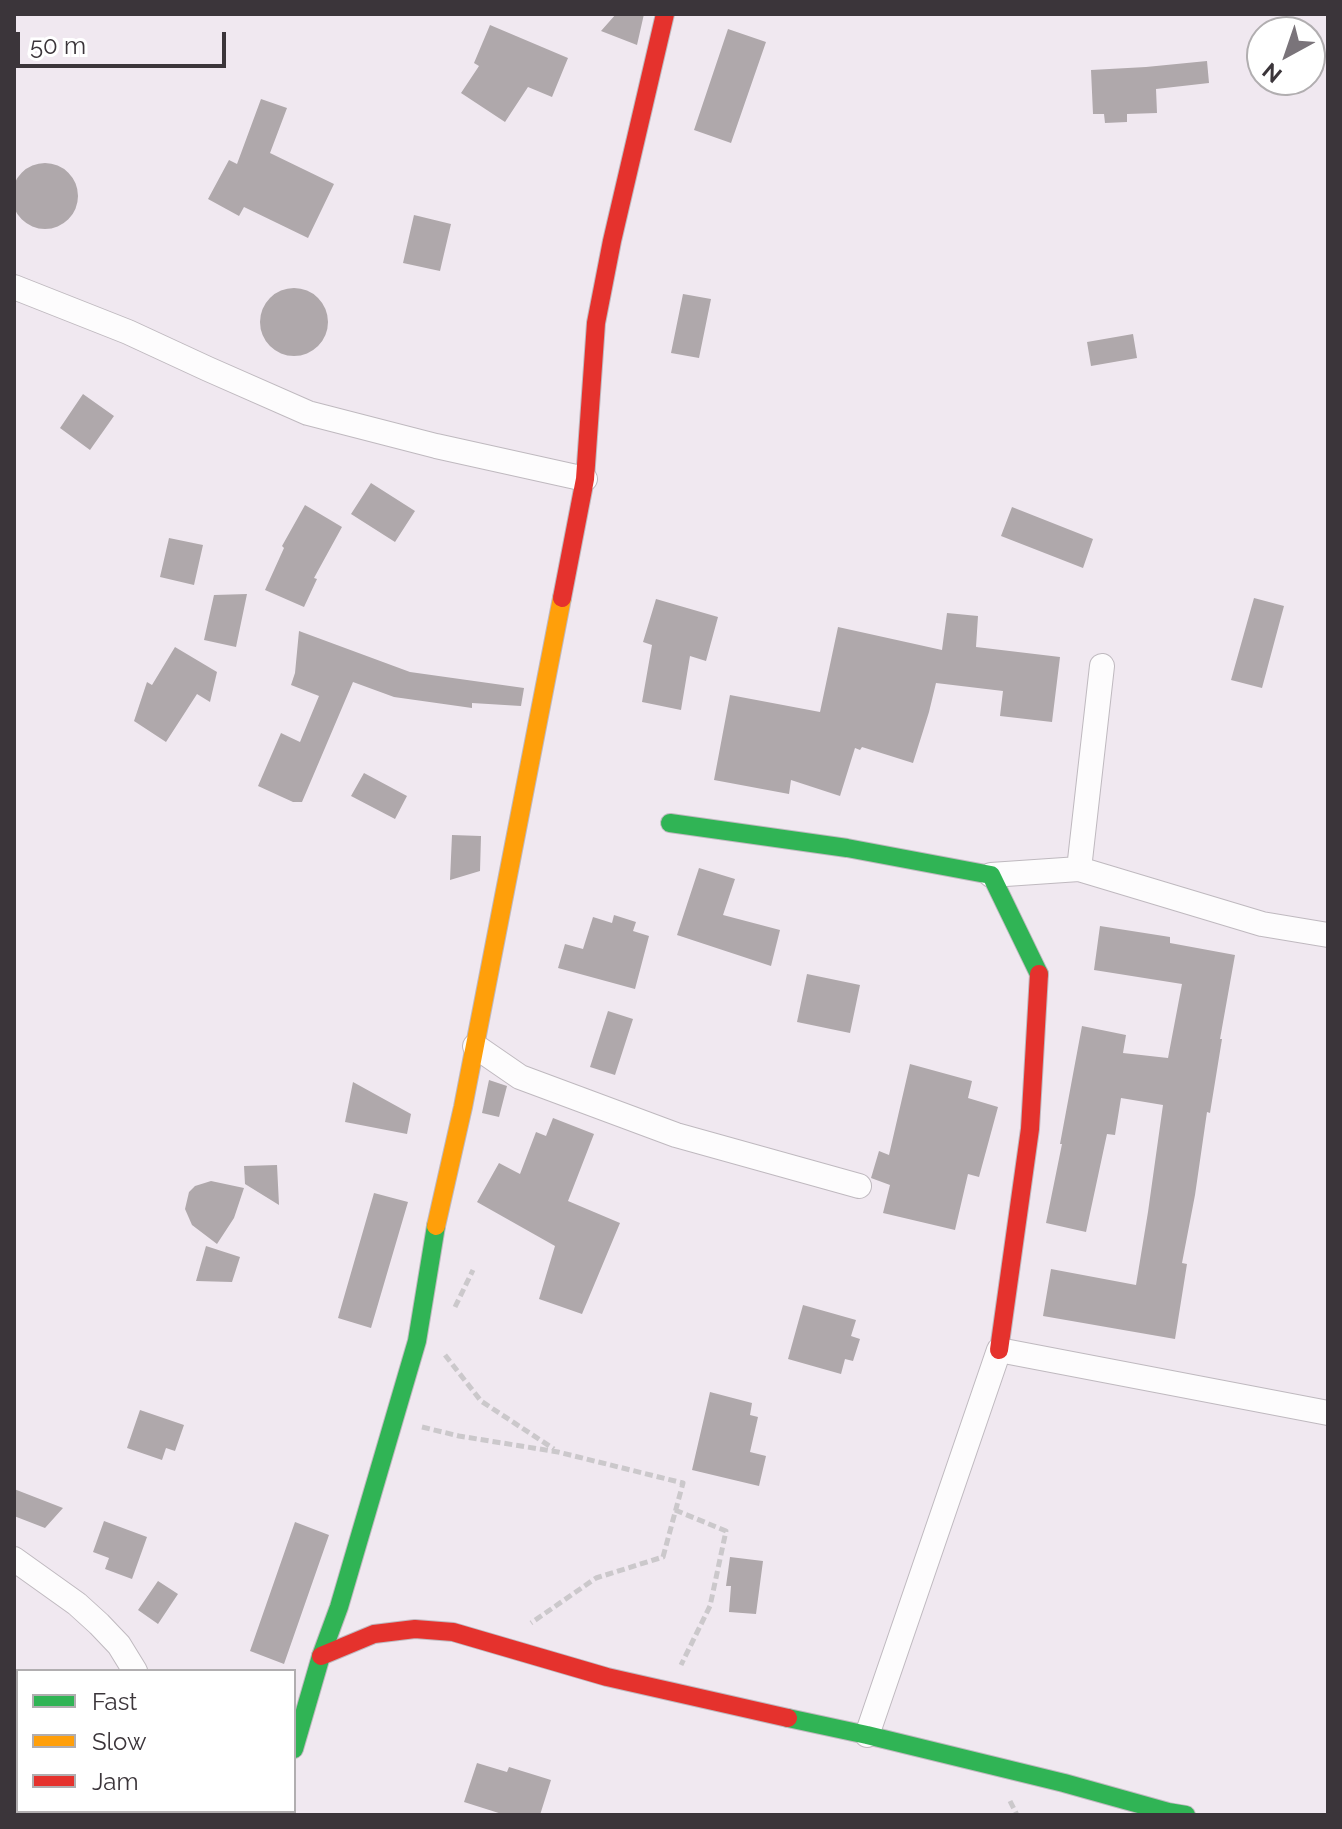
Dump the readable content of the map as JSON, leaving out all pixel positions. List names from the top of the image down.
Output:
{
  "legend": ["Fast", "Slow", "Jam"],
  "scale_bar": "50 m",
  "north": "bottom left"
}
